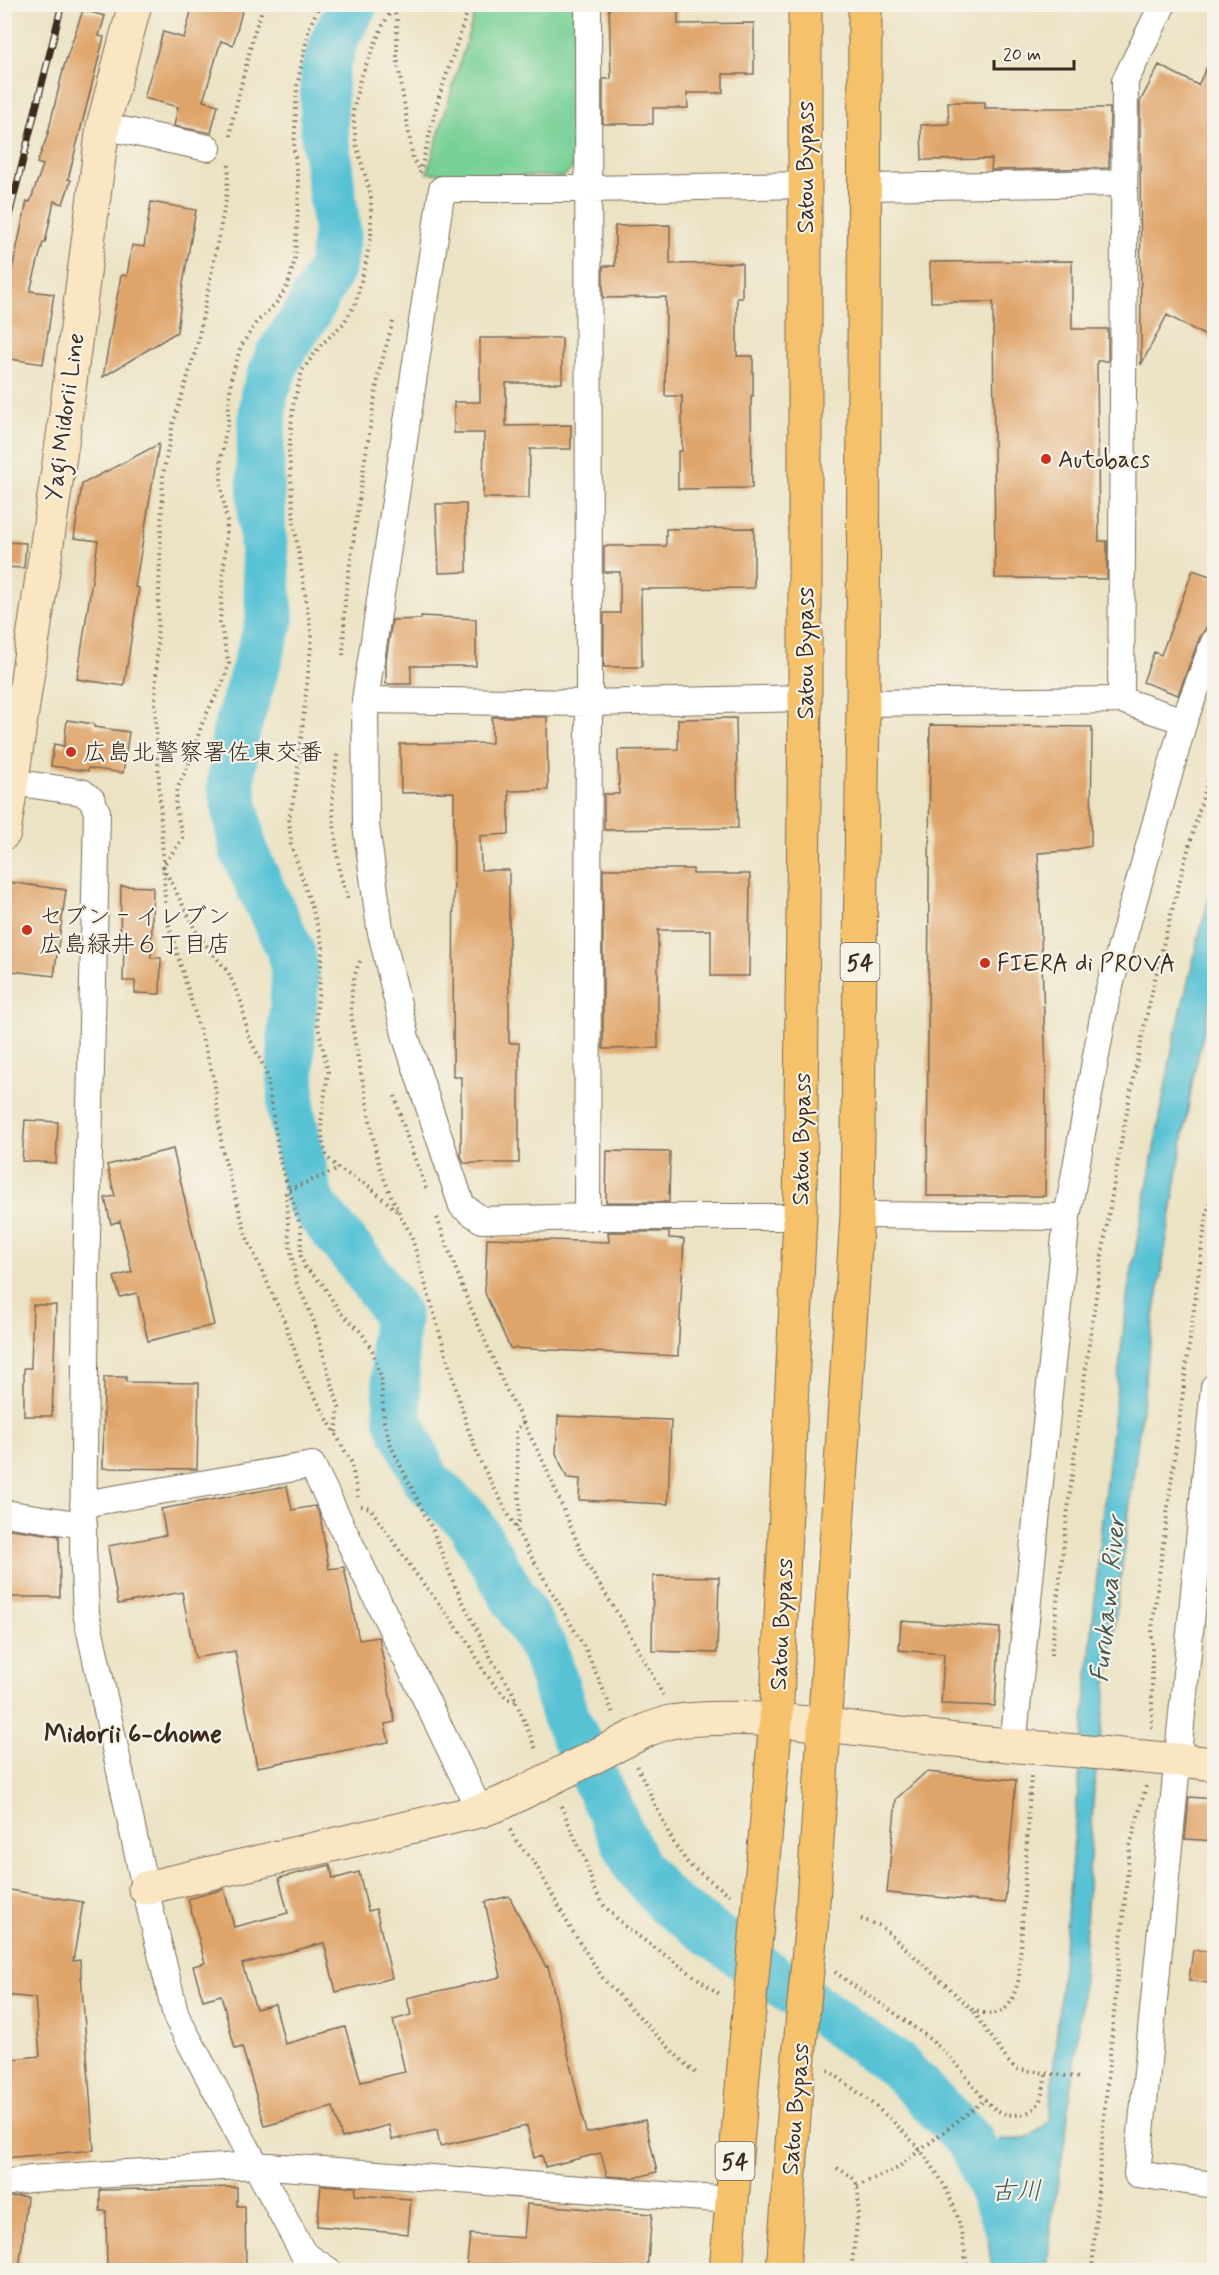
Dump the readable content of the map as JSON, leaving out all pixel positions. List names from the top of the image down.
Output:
{
  "streets": {
    "highway": ["Satou Bypass", "54"],
    "street": ["Yagi Midorii Line"]
  },
  "districts": ["Midorii 6-chome"],
  "water": ["Furukawa River", "古川"],
  "places": [
    "Autobacs",
    "広島北警察署佐東交番",
    "セブン‐イレブン 広島緑井６丁目店",
    "FIERA di PROVA"
  ],
  "scale_bar": "20 m"
}
